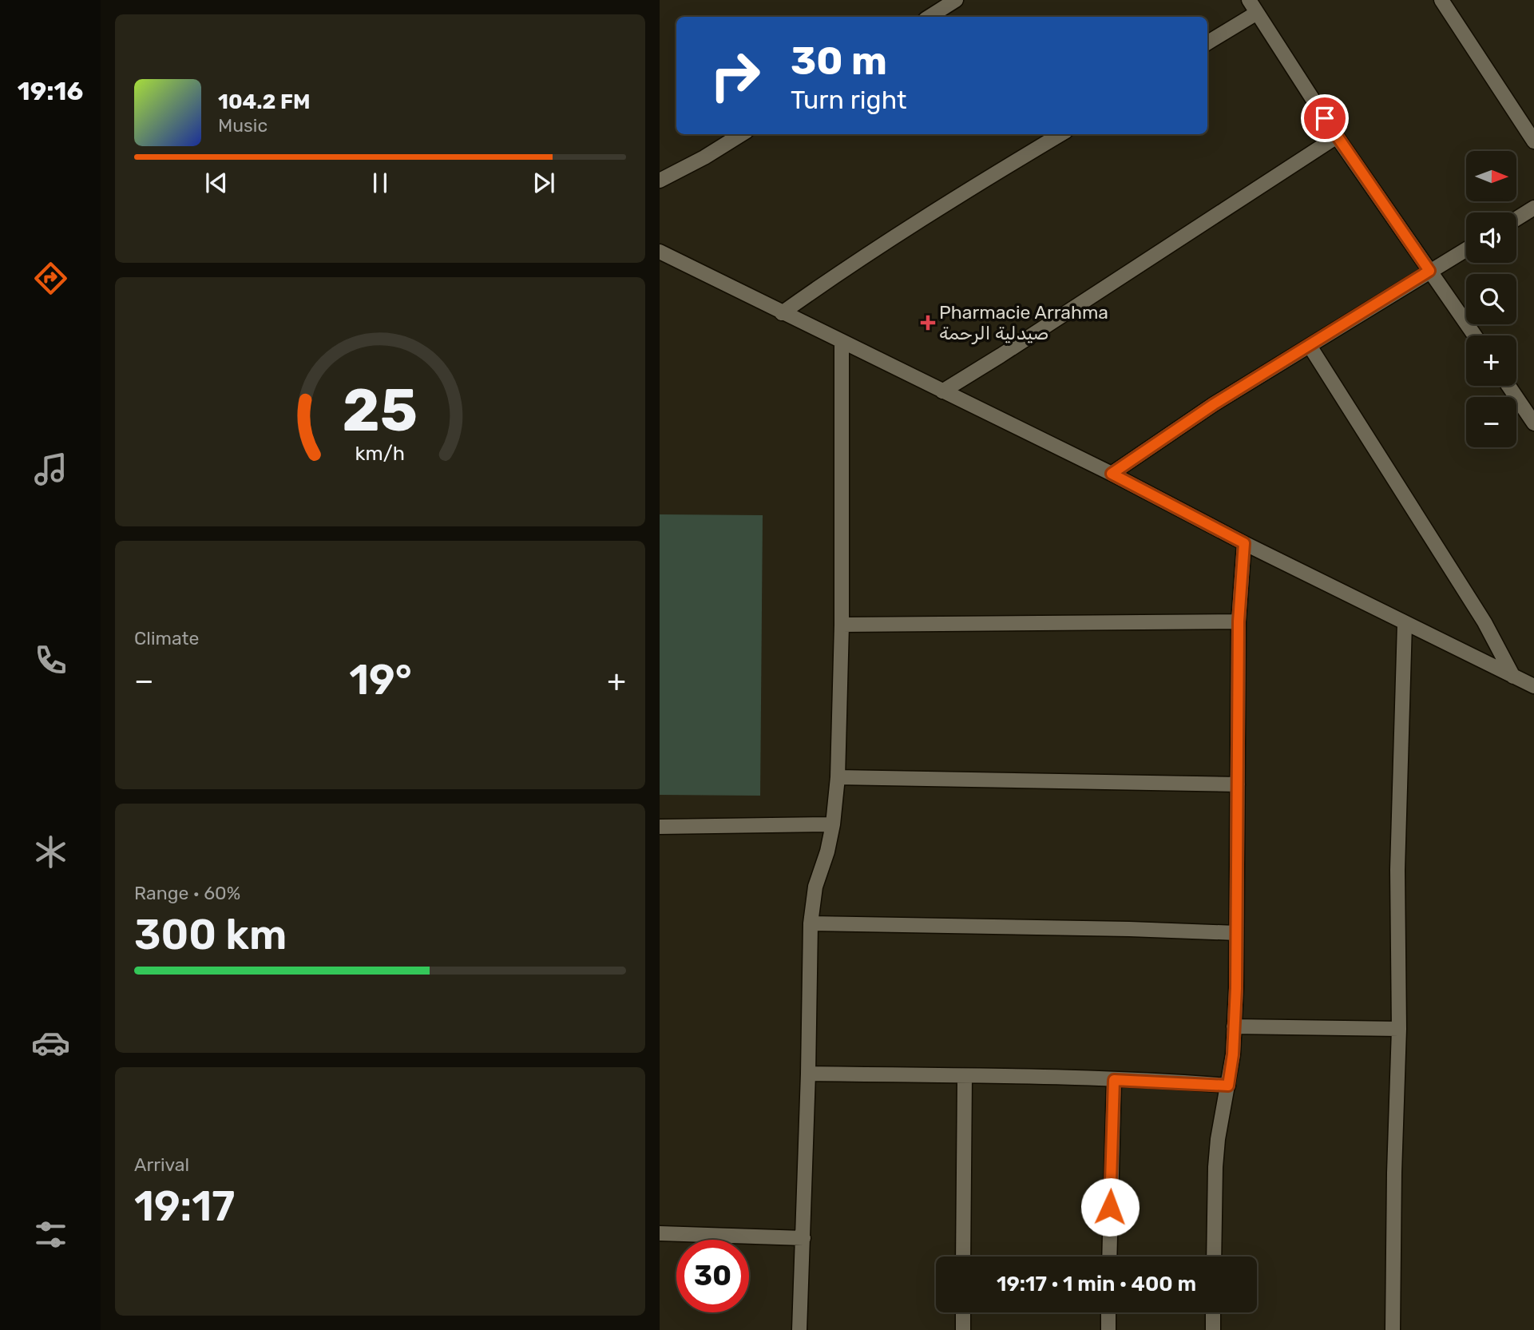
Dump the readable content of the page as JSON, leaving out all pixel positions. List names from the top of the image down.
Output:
{
  "places": {
    "health": ["Pharmacie Arrahma صيدلية الرحمة"]
  },
  "north": "right",
  "page": {
    "tabs": "19:16",
    "turn": ["30 m", "Turn right"],
    "song": ["104.2 FM", "Music"],
    "map_buttons": ["+", "−"],
    "tile": [
      "Climate",
      ["Range · 60%", "300 km"],
      ["Arrival", "19:17"]
    ],
    "heat": ["−", "19°", "+"],
    "limit": "30",
    "trip": "19:17 · 1 min · 400 m",
    "gauge": ["25", "km/h"]
  }
}
